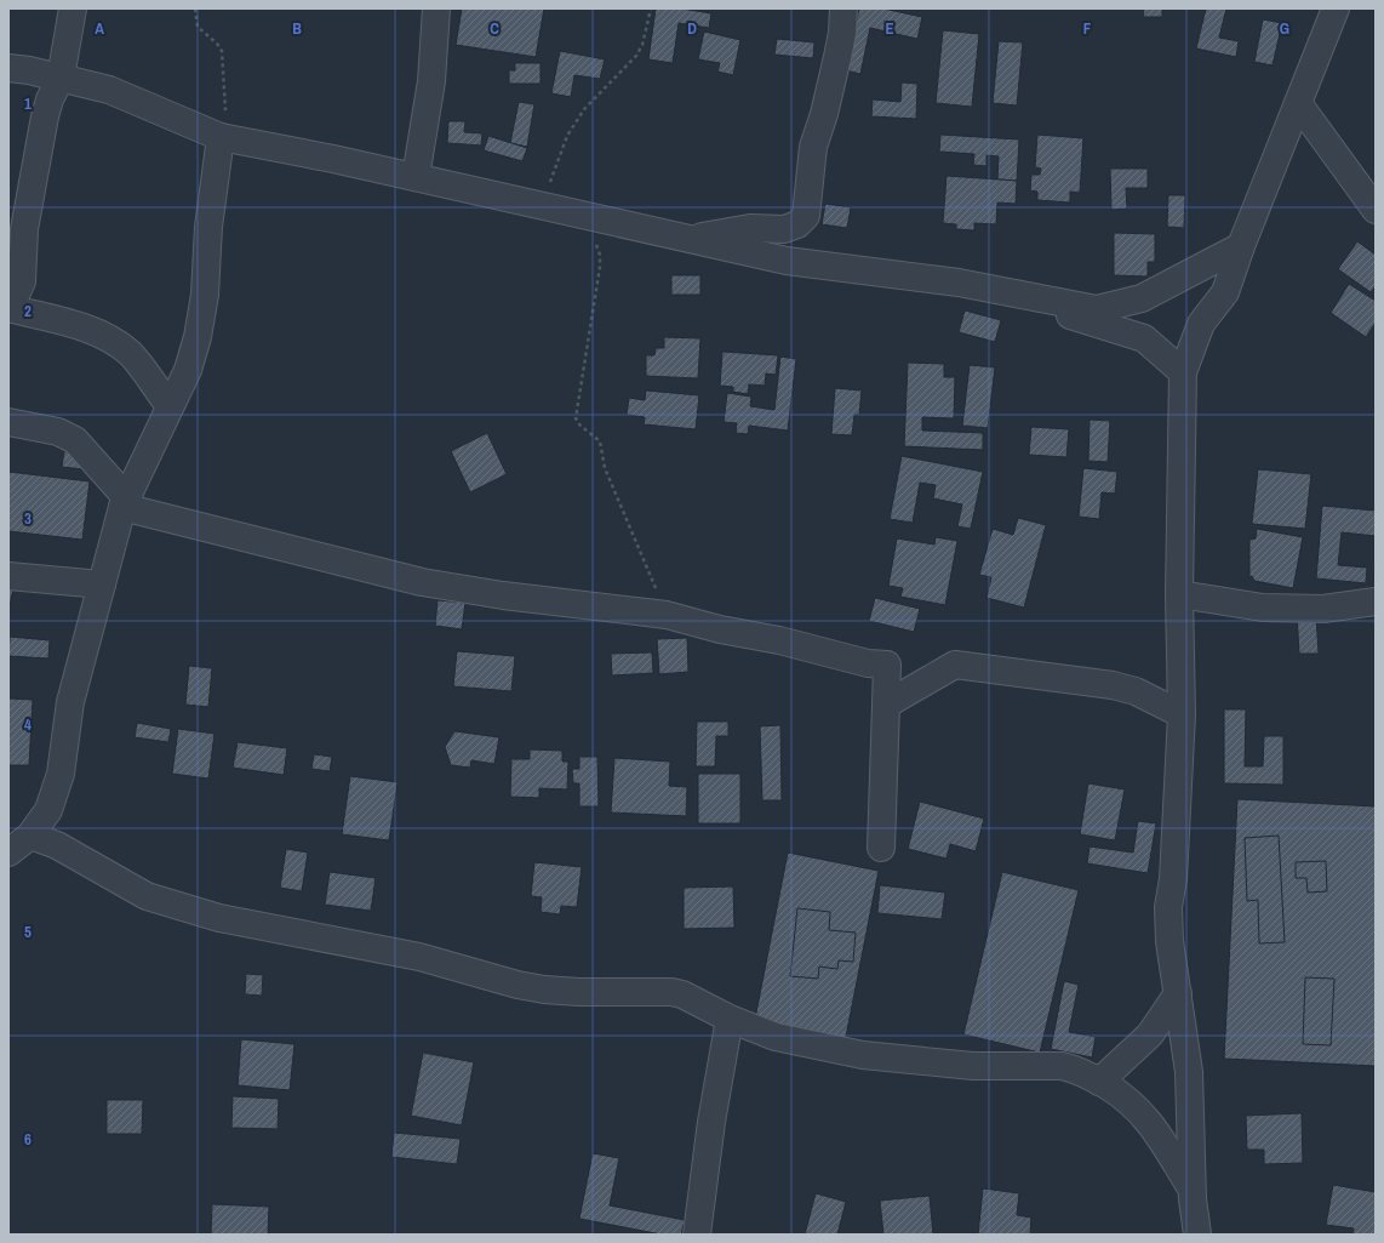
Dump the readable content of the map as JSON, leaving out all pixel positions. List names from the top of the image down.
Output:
{
  "grid": {
    "columns": [
      "A",
      "B",
      "C",
      "D",
      "E",
      "F",
      "G"
    ],
    "rows": [
      "1",
      "2",
      "3",
      "4",
      "5",
      "6"
    ]
  }
}
